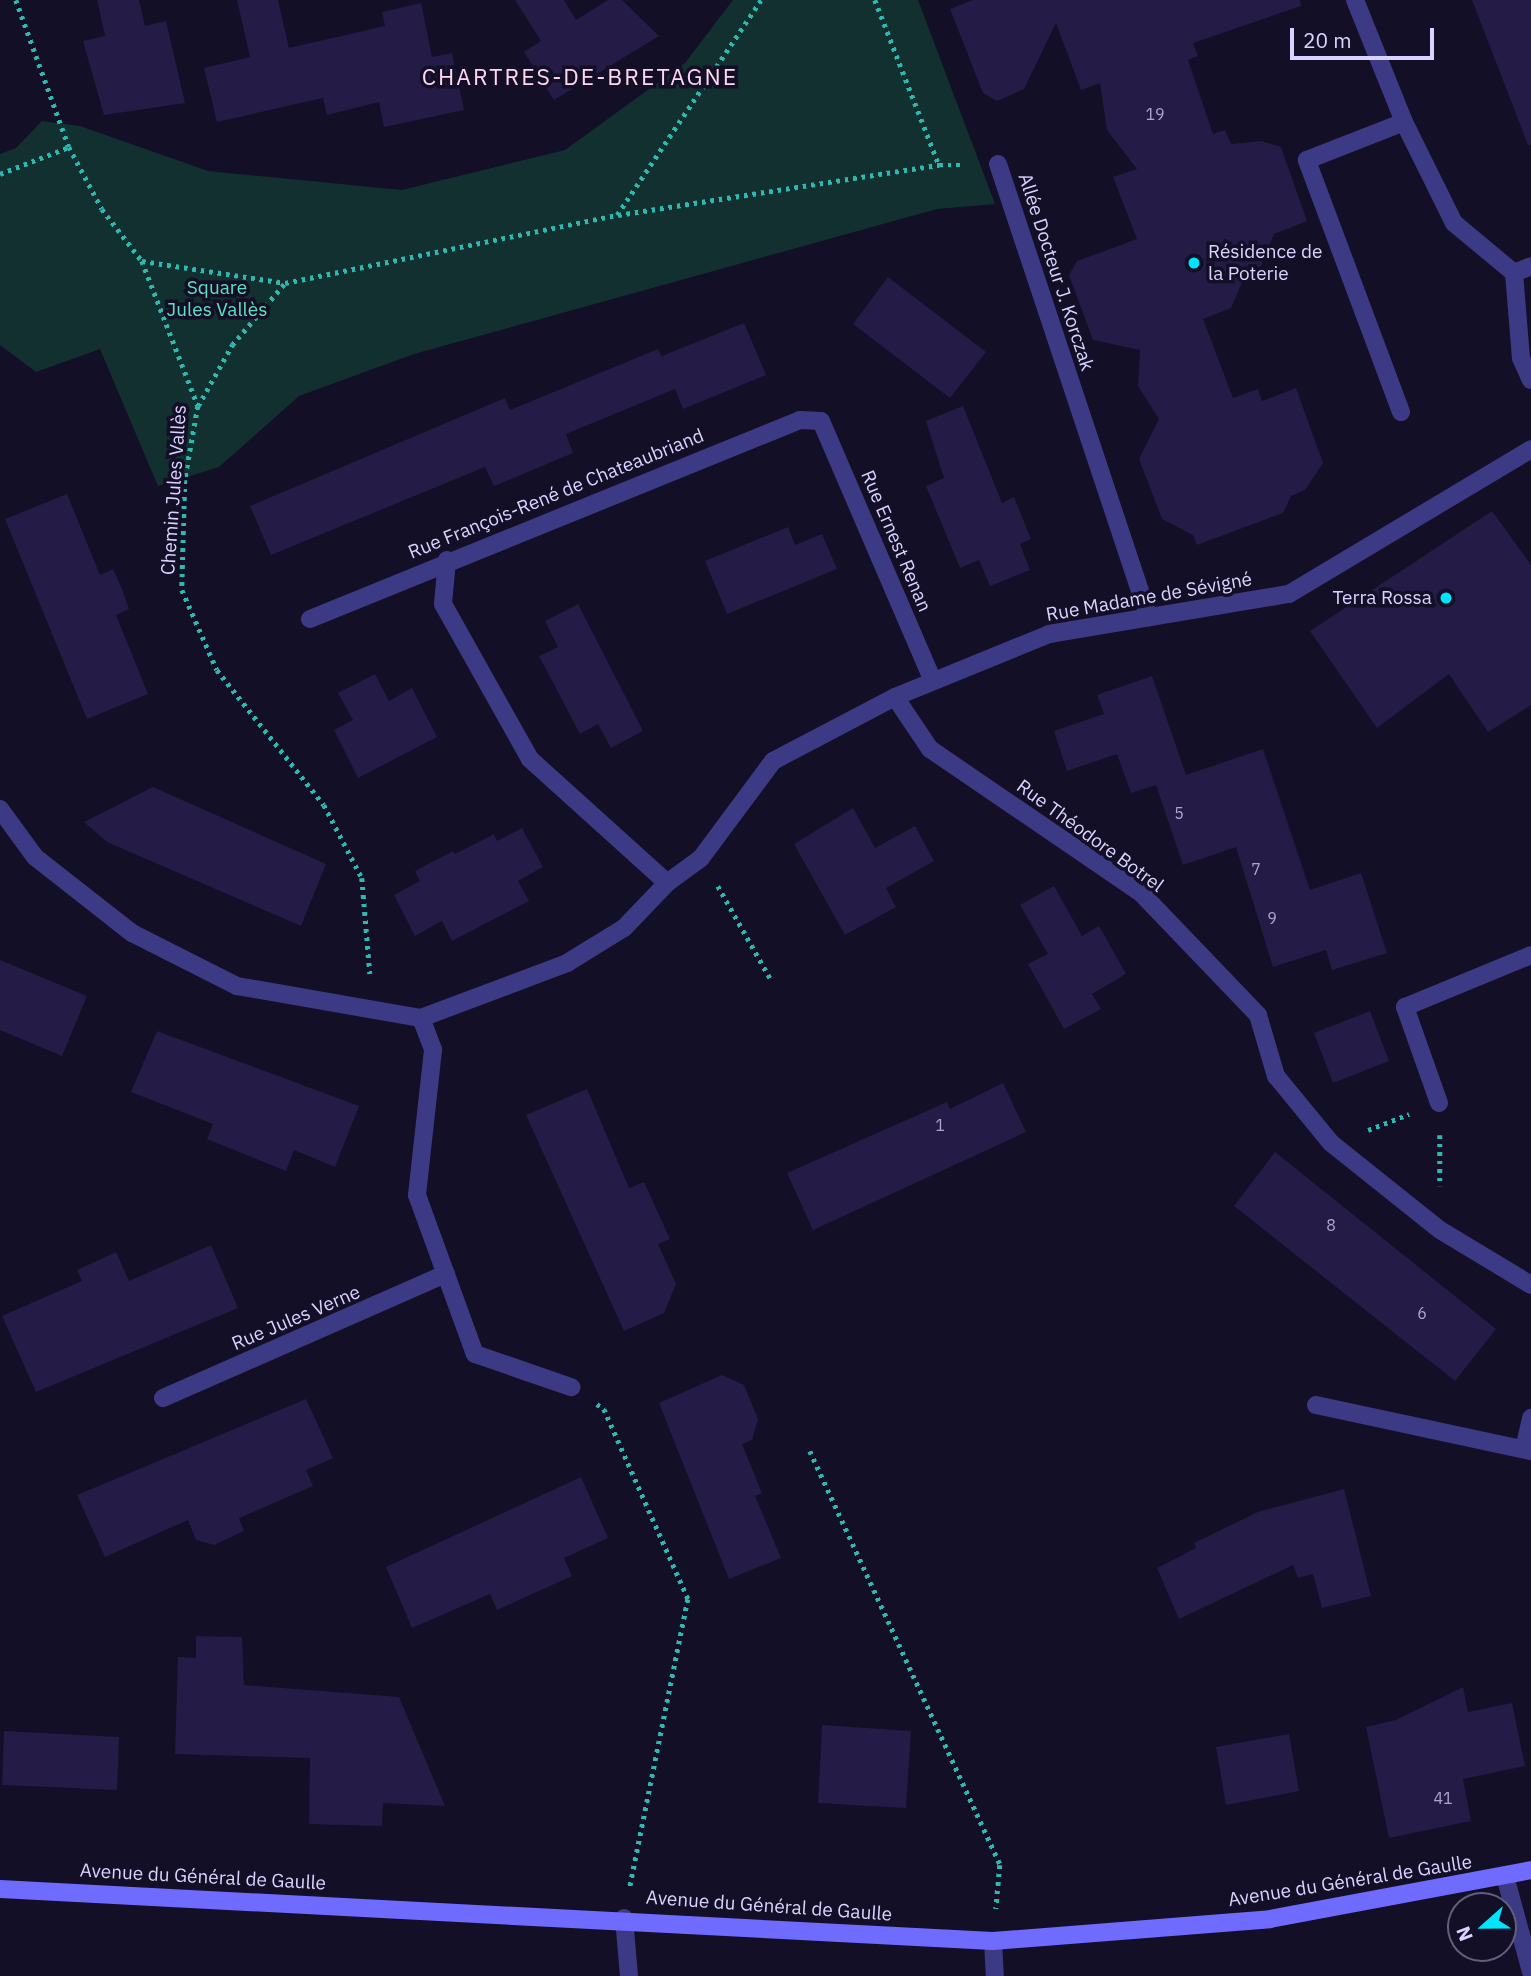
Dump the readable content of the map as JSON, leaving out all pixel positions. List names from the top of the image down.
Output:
{
  "streets": {
    "main road": ["Avenue du Général de Gaulle"],
    "street": [
      "Allée Docteur J. Korczak",
      "Rue François-René de Chateaubriand",
      "Rue Ernest Renan",
      "Rue Madame de Sévigné",
      "Rue Théodore Botrel",
      "Rue Jules Verne"
    ],
    "path": ["Chemin Jules Vallès"]
  },
  "crossings": [
    ["Allée Docteur J. Korczak", "Rue Madame de Sévigné"],
    ["Chemin Jules Vallès", "Rue Madame de Sévigné"],
    ["Rue François-René de Chateaubriand", "Rue Ernest Renan"],
    ["Rue Ernest Renan", "Rue Madame de Sévigné"],
    ["Rue Madame de Sévigné", "Rue Théodore Botrel"]
  ],
  "districts": ["CHARTRES-DE-BRETAGNE"],
  "parks": ["Square Jules Vallès"],
  "places": ["Résidence de la Poterie", "Terra Rossa"],
  "house_numbers": [
    "19",
    "5",
    "7",
    "9",
    "1",
    "8",
    "6",
    "41"
  ],
  "scale_bar": "20 m",
  "north": "left"
}
